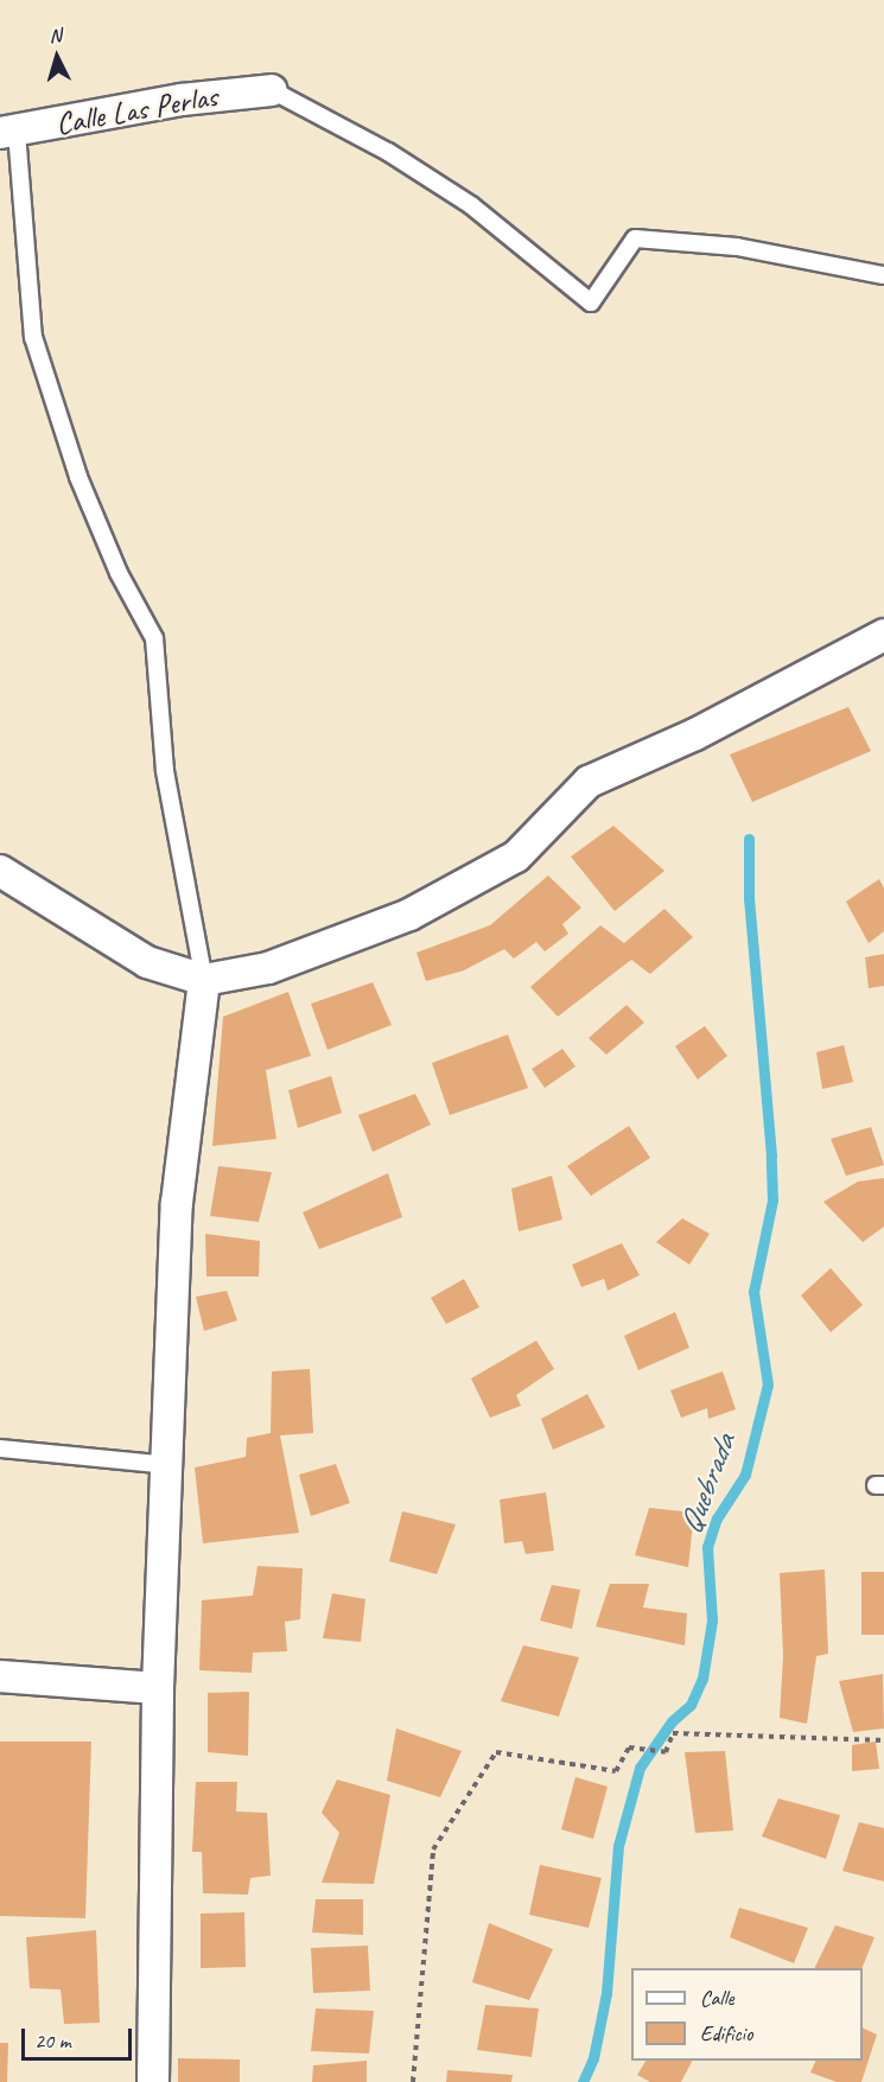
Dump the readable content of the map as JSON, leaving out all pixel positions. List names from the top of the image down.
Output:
{
  "streets": {
    "street": ["Calle Las Perlas"]
  },
  "water": ["Quebrada"],
  "legend": ["Calle", "Edificio"],
  "scale_bar": "20 m",
  "north": "top"
}
